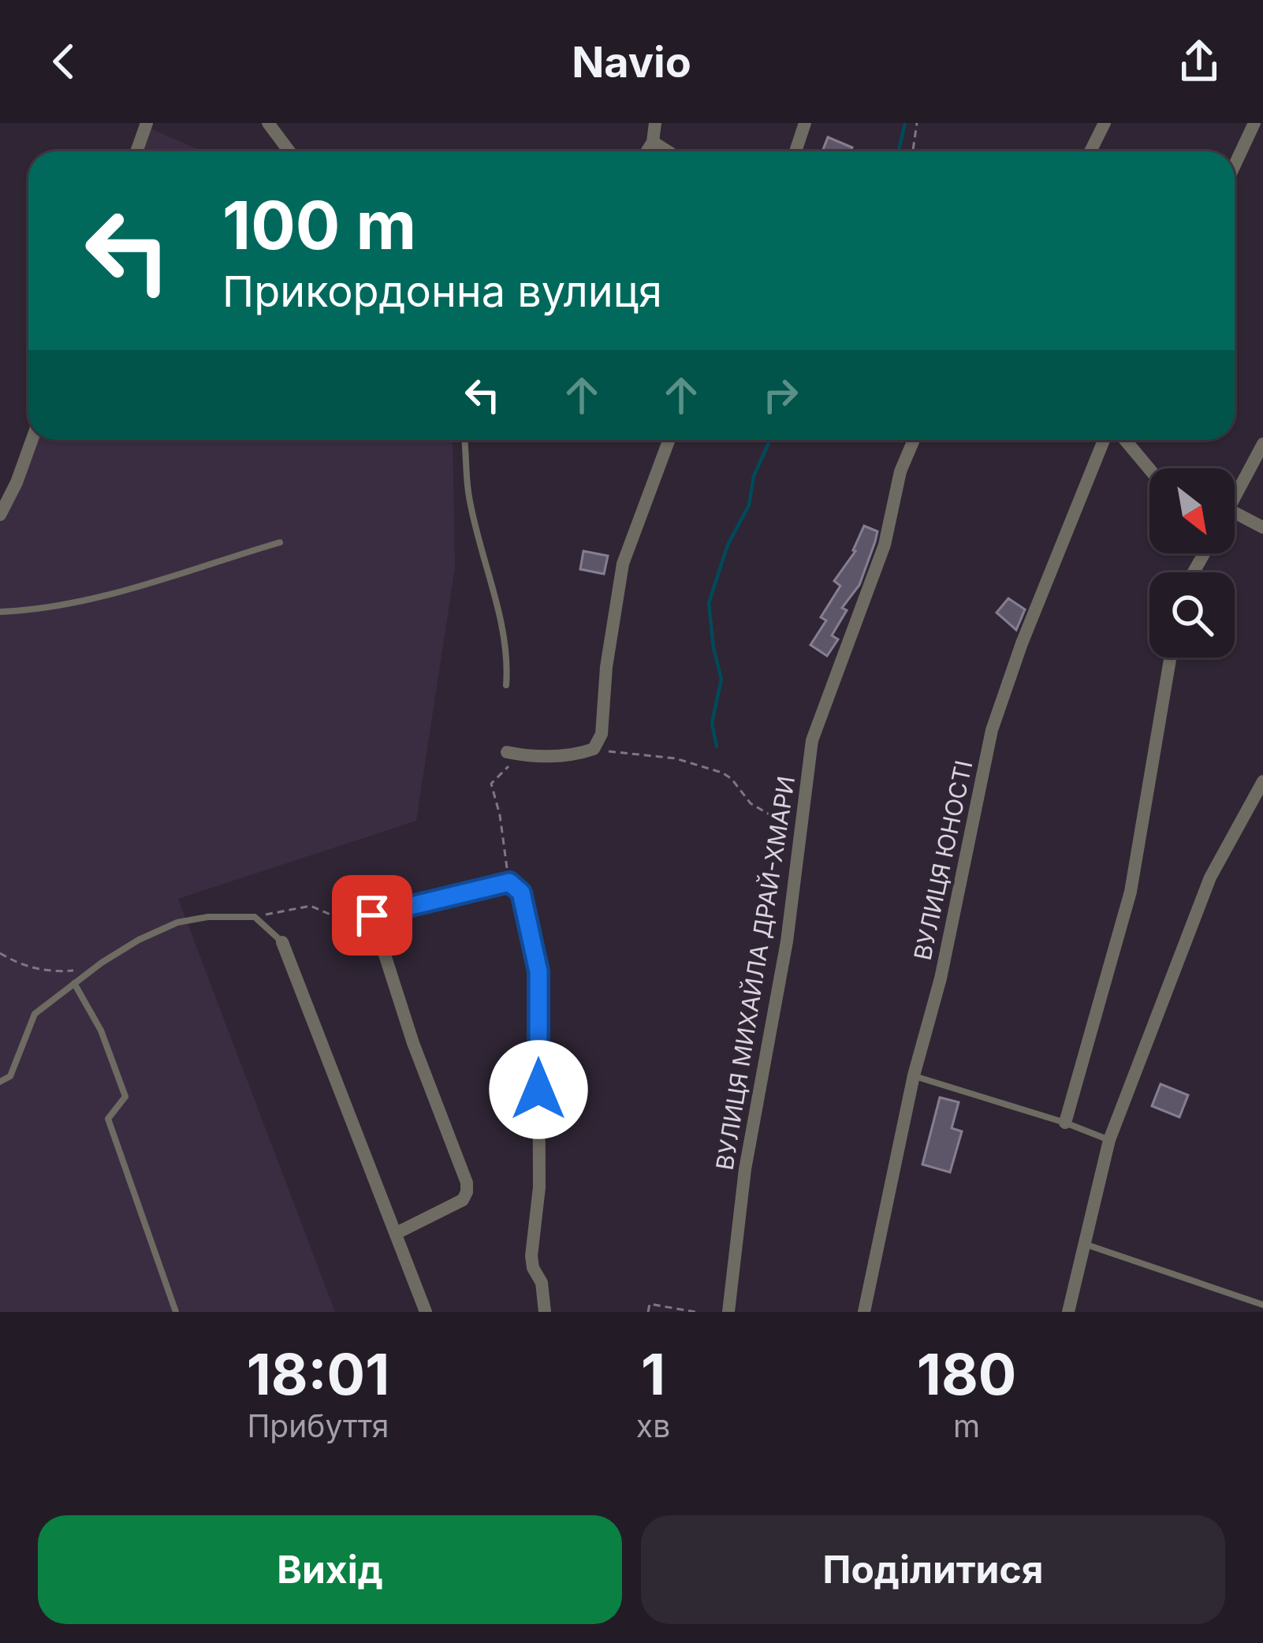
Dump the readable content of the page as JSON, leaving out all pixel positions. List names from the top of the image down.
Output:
{
  "streets": {
    "street": ["ВУЛИЦЯ ЮНОСТІ", "ВУЛИЦЯ МИХАЙЛА ДРАЙ-ХМАРИ"]
  },
  "north": "bottom right",
  "page": {
    "header": "Navio",
    "turn": ["100 m", "Прикордонна вулиця"],
    "eta": [
      "18:01",
      "Прибуття",
      "1",
      "хв",
      "180",
      "m"
    ],
    "buttons": ["Вихід", "Поділитися"]
  }
}
